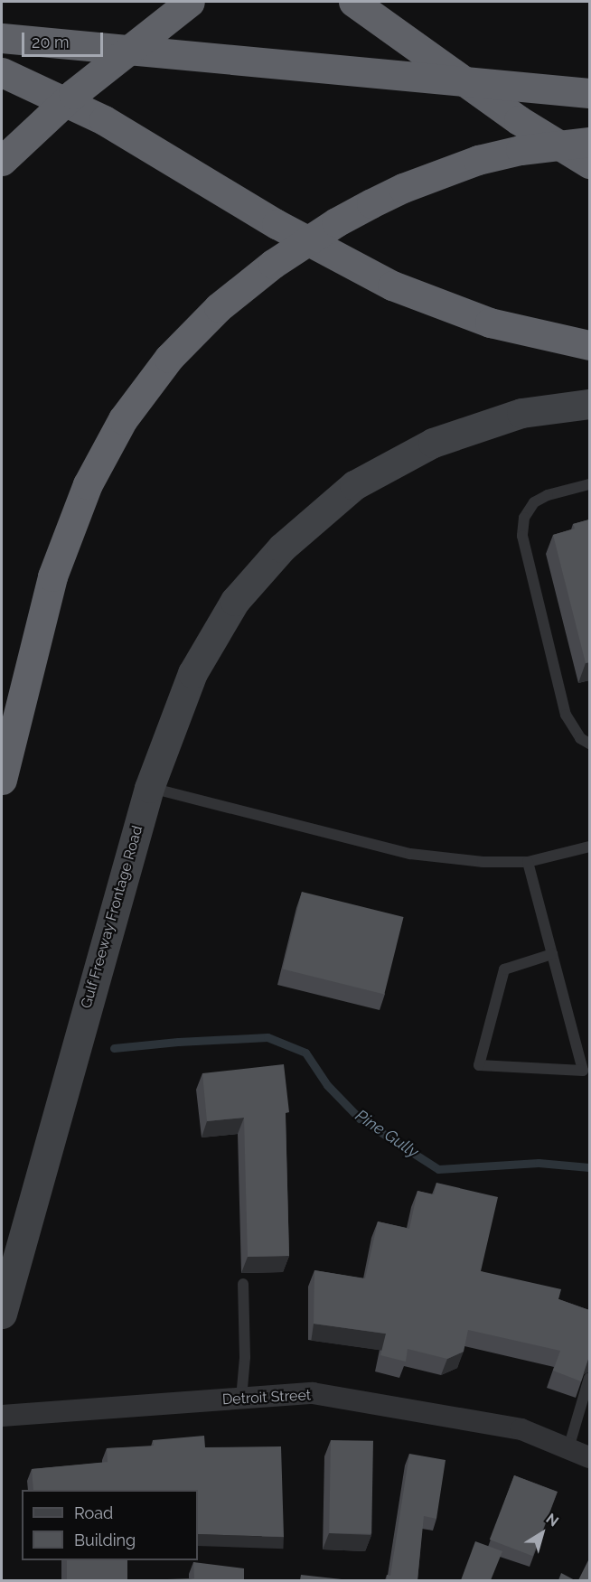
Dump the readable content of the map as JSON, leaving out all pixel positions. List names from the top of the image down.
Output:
{
  "streets": {
    "main road": ["Gulf Freeway Frontage Road"],
    "street": ["Detroit Street"]
  },
  "water": ["Pine Gully"],
  "legend": ["Road", "Building"],
  "scale_bar": "20 m",
  "north": "top right"
}
